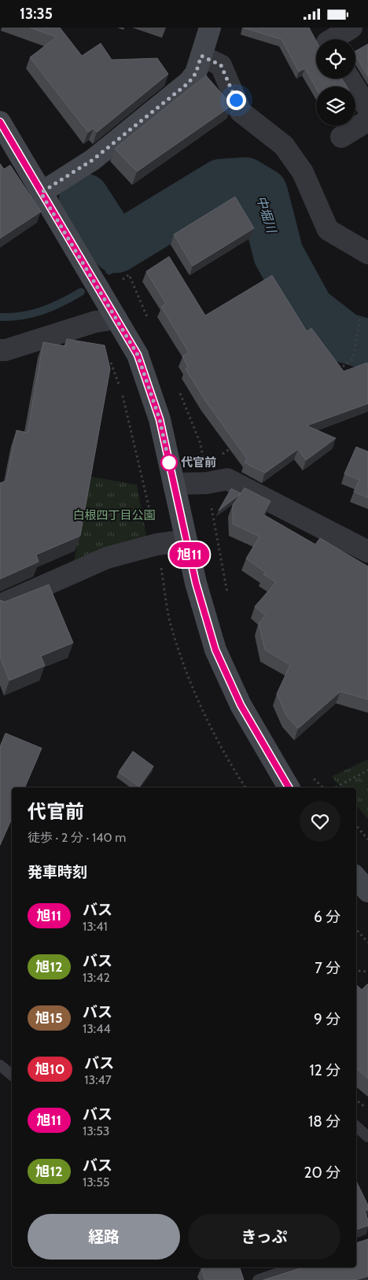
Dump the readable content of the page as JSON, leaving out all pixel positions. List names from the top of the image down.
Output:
{
  "water": ["中堀川"],
  "parks": ["白根四丁目公園"],
  "places": ["代官前"],
  "lines": ["bus line 旭11"],
  "page": {
    "status": "13:35",
    "on_map": "旭11",
    "heading": [
      ["代官前", "徒歩 · 2 分 · 140 m"],
      "発車時刻"
    ],
    "list": [
      {
        "mark": "旭11",
        "name": "バス",
        "note": "13:41",
        "value": "6 分"
      },
      {
        "mark": "旭12",
        "name": "バス",
        "note": "13:42",
        "value": "7 分"
      },
      {
        "mark": "旭15",
        "name": "バス",
        "note": "13:44",
        "value": "9 分"
      },
      {
        "mark": "旭10",
        "name": "バス",
        "note": "13:47",
        "value": "12 分"
      },
      {
        "mark": "旭11",
        "name": "バス",
        "note": "13:53",
        "value": "18 分"
      },
      {
        "mark": "旭12",
        "name": "バス",
        "note": "13:55",
        "value": "20 分"
      }
    ],
    "buttons": ["経路", "きっぷ"]
  }
}
